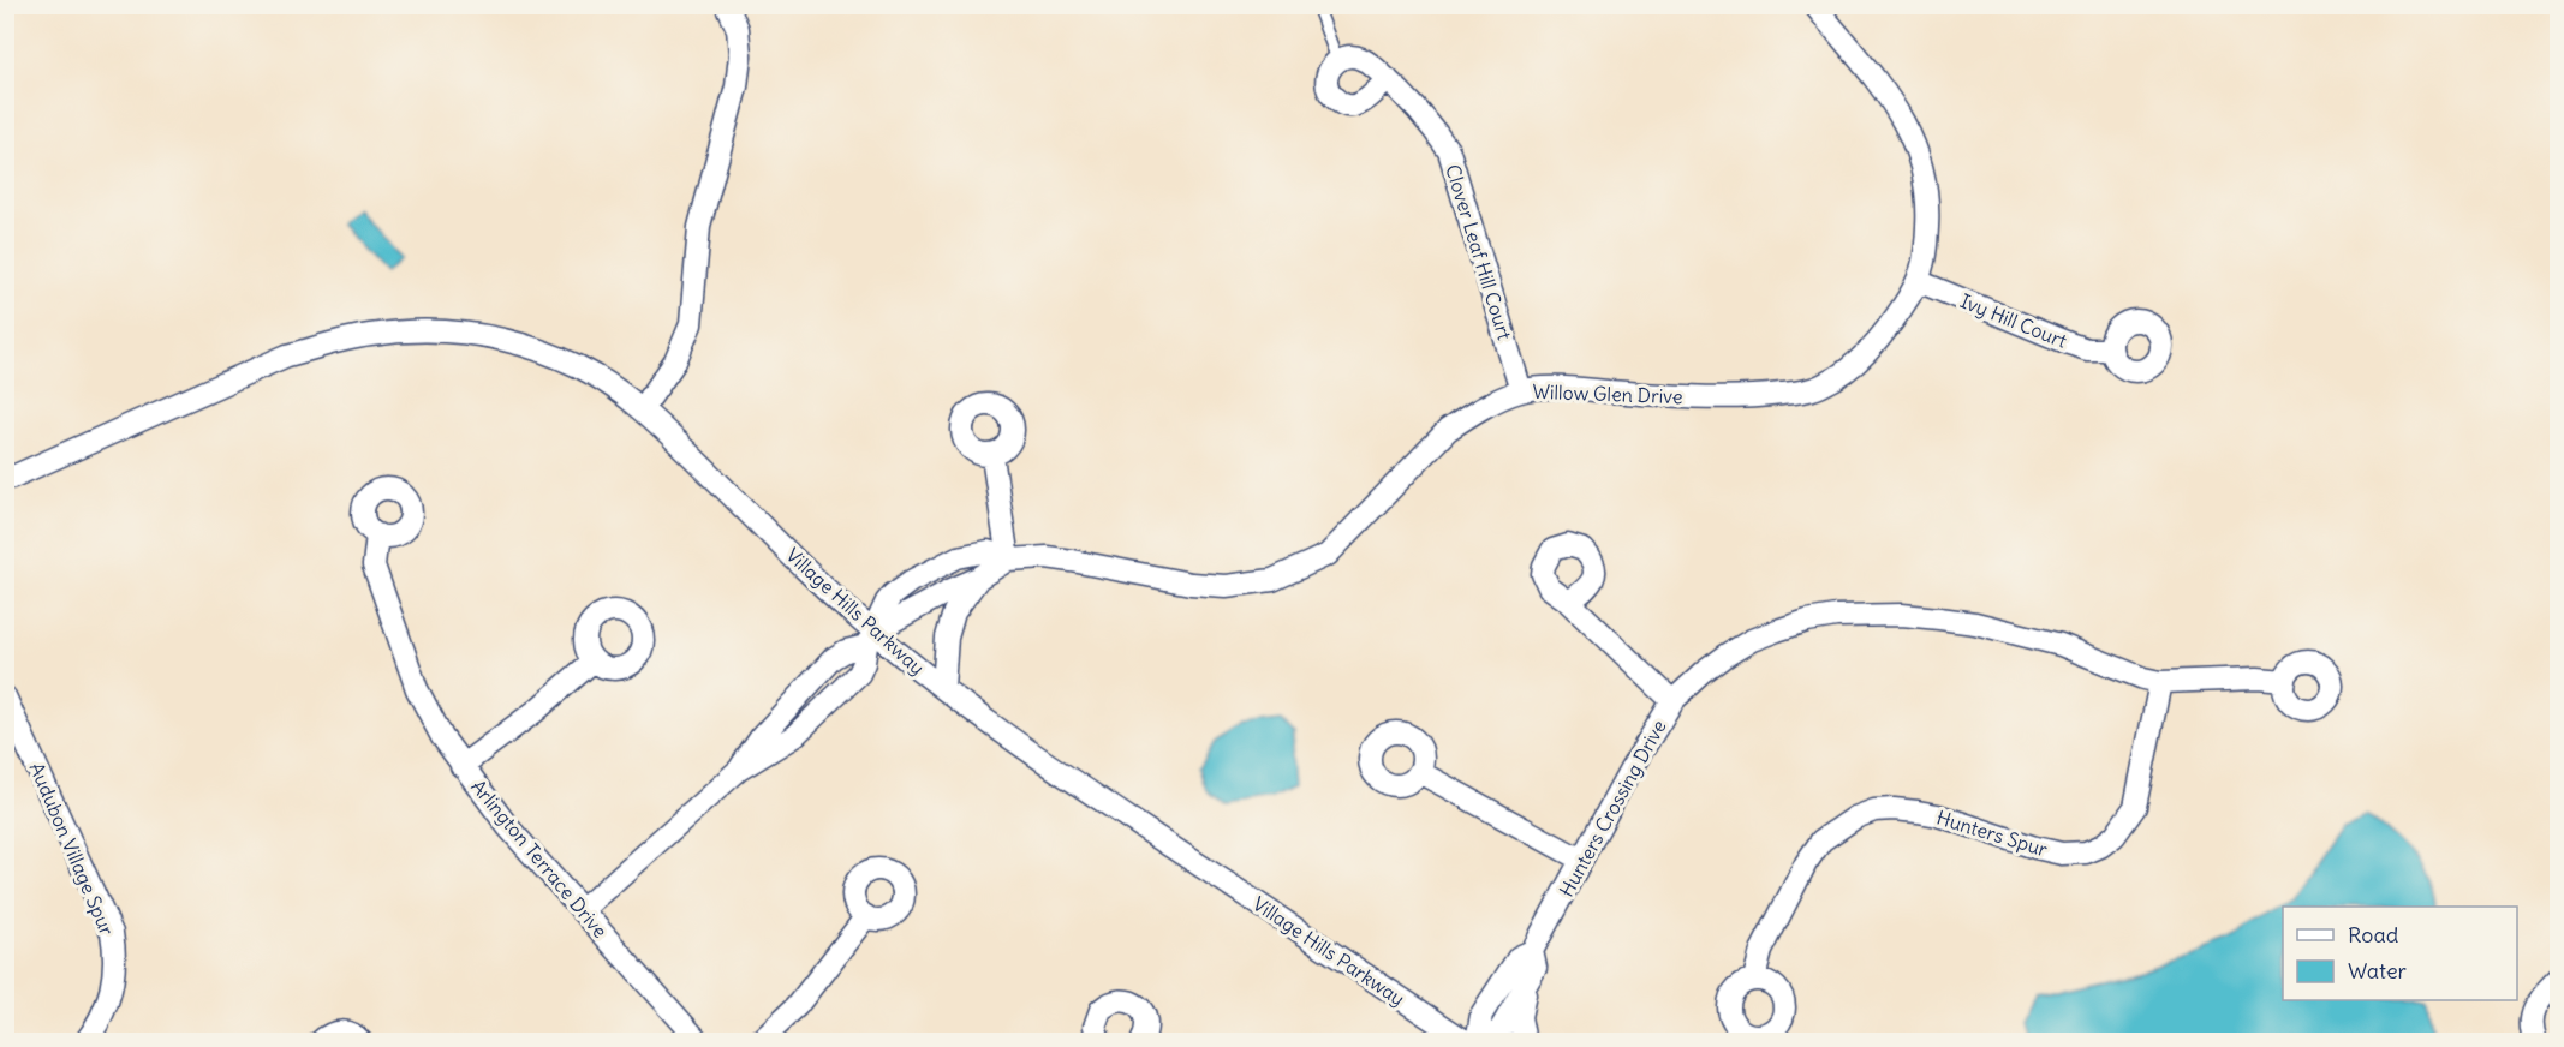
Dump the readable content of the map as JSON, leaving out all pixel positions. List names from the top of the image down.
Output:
{
  "streets": {
    "street": [
      "Clover Leaf Hill Court",
      "Ivy Hill Court",
      "Willow Glen Drive",
      "Village Hills Parkway",
      "Hunters Crossing Drive",
      "Hunters Spur",
      "Audubon Village Spur",
      "Arlington Terrace Drive"
    ]
  },
  "crossings": [
    ["Clover Leaf Hill Court", "Willow Glen Drive"],
    ["Ivy Hill Court", "Willow Glen Drive"],
    ["Willow Glen Drive", "Village Hills Parkway"],
    ["Hunters Crossing Drive", "Hunters Spur"]
  ],
  "legend": ["Road", "Water"]
}
